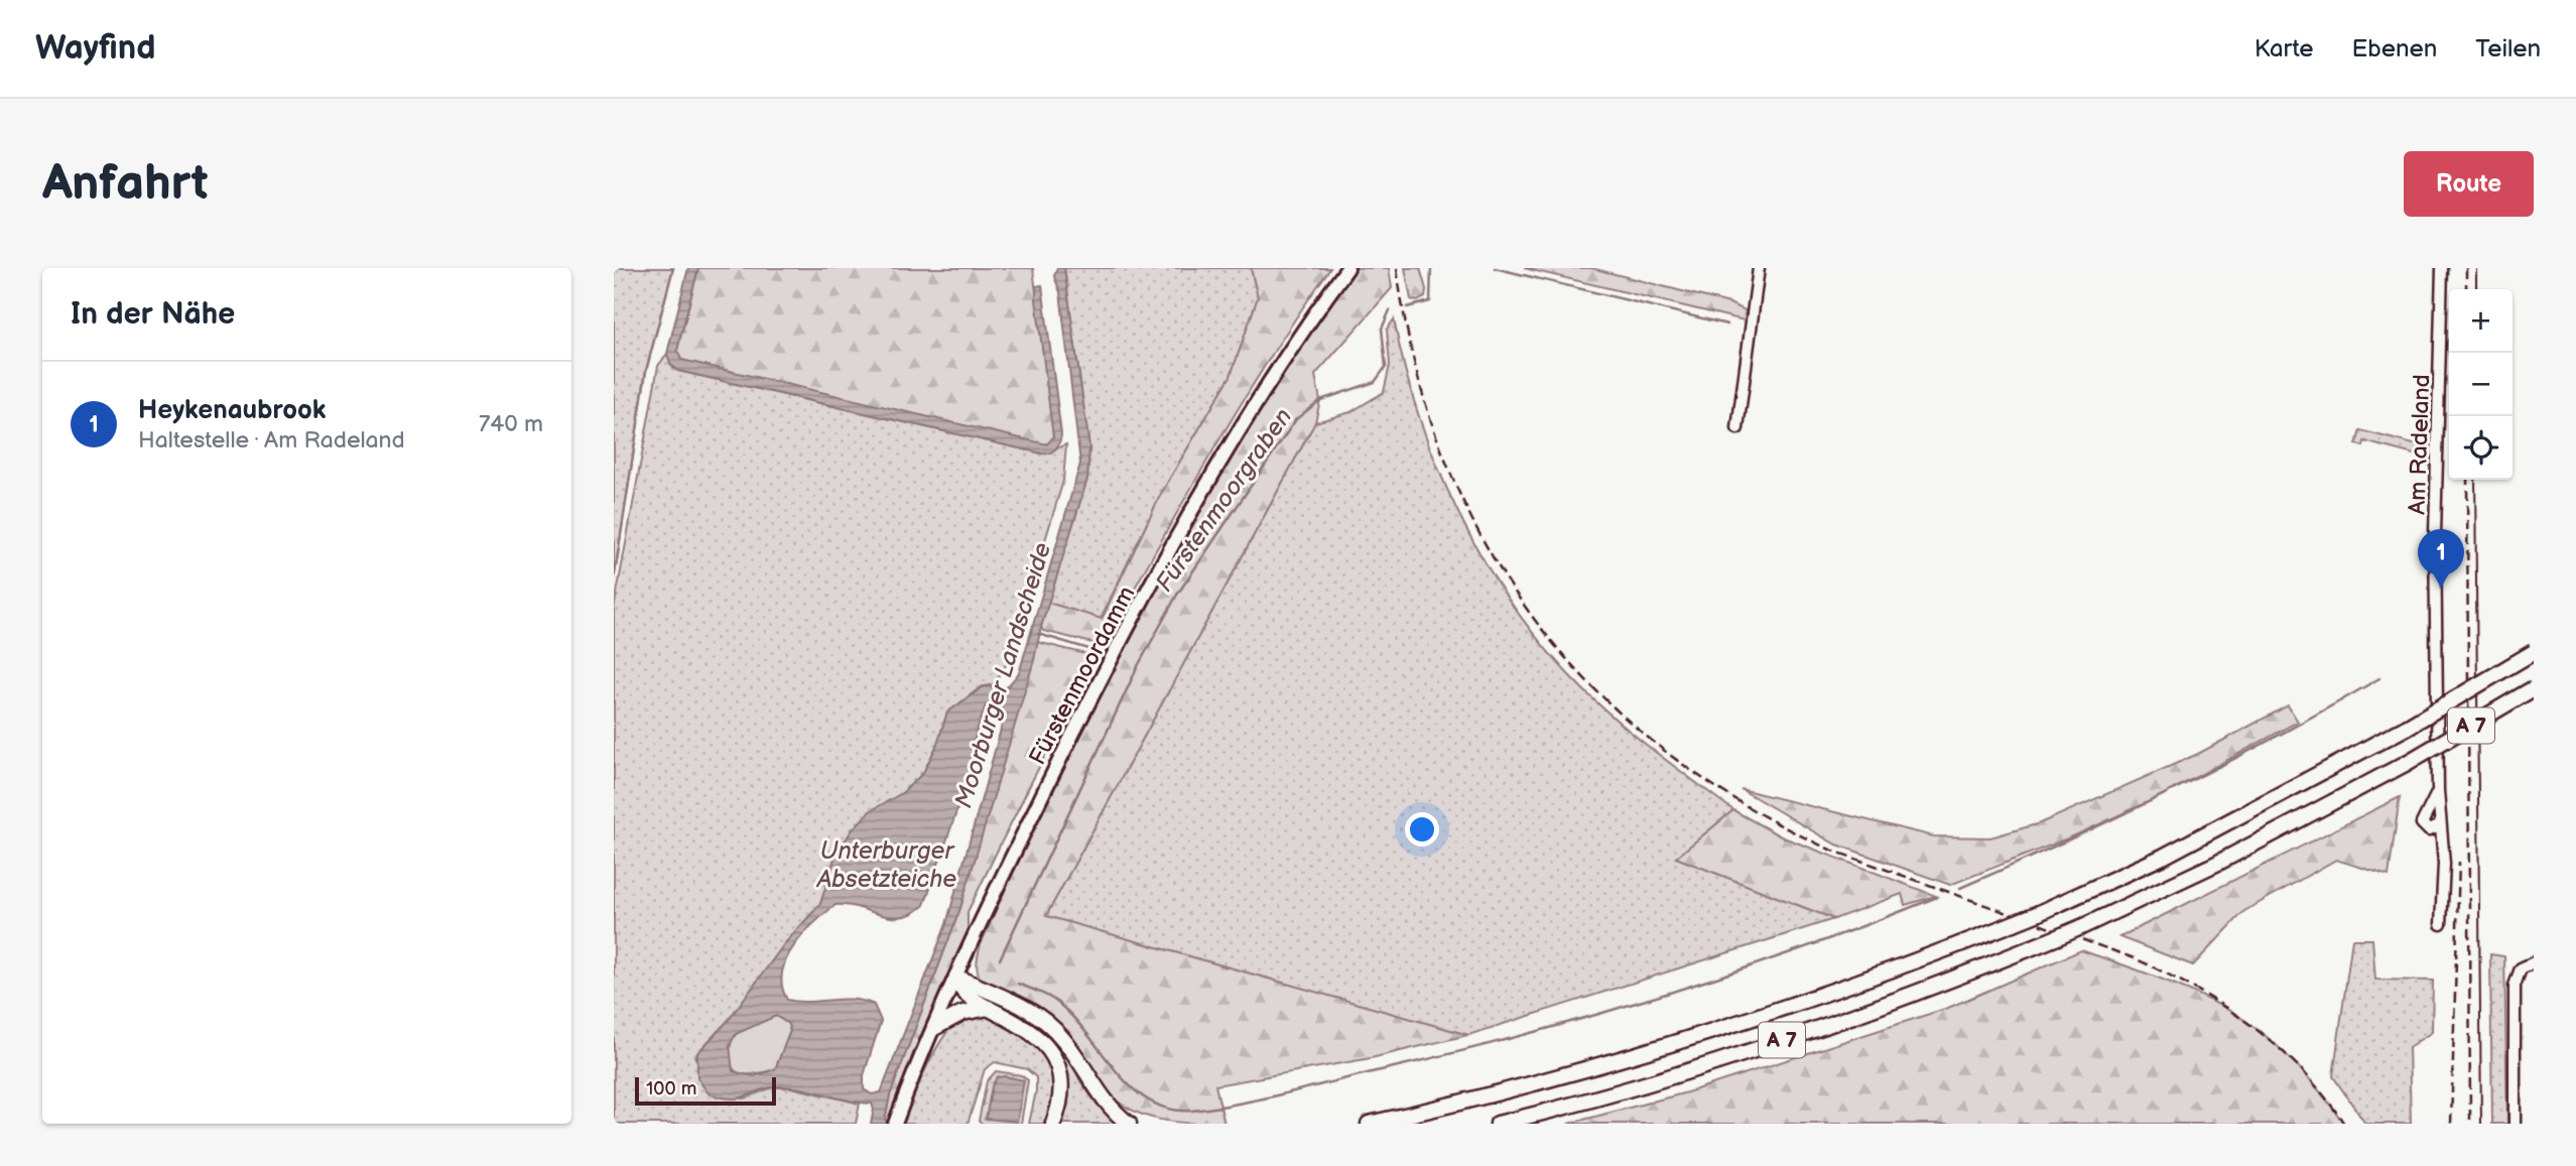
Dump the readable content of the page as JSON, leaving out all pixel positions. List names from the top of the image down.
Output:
{
  "streets": {
    "highway": ["A 7"],
    "main road": ["Fürstenmoordamm"],
    "street": ["Am Radeland"]
  },
  "water": ["Fürstenmoorgraben", "Moorburger Landscheide", "Unterburger Absetzteiche"],
  "scale_bar": "100 m",
  "page": {
    "header": "Wayfind",
    "nav": ["Karte", "Ebenen", "Teilen"],
    "buttons": "Route",
    "title": "Anfahrt",
    "heading": "In der Nähe",
    "map_buttons": ["+", "−"],
    "list": [
      {
        "mark": "1",
        "name": "Heykenaubrook",
        "note": "Haltestelle · Am Radeland",
        "value": "740 m"
      }
    ],
    "pins": "1",
    "scale": "100 m"
  }
}
